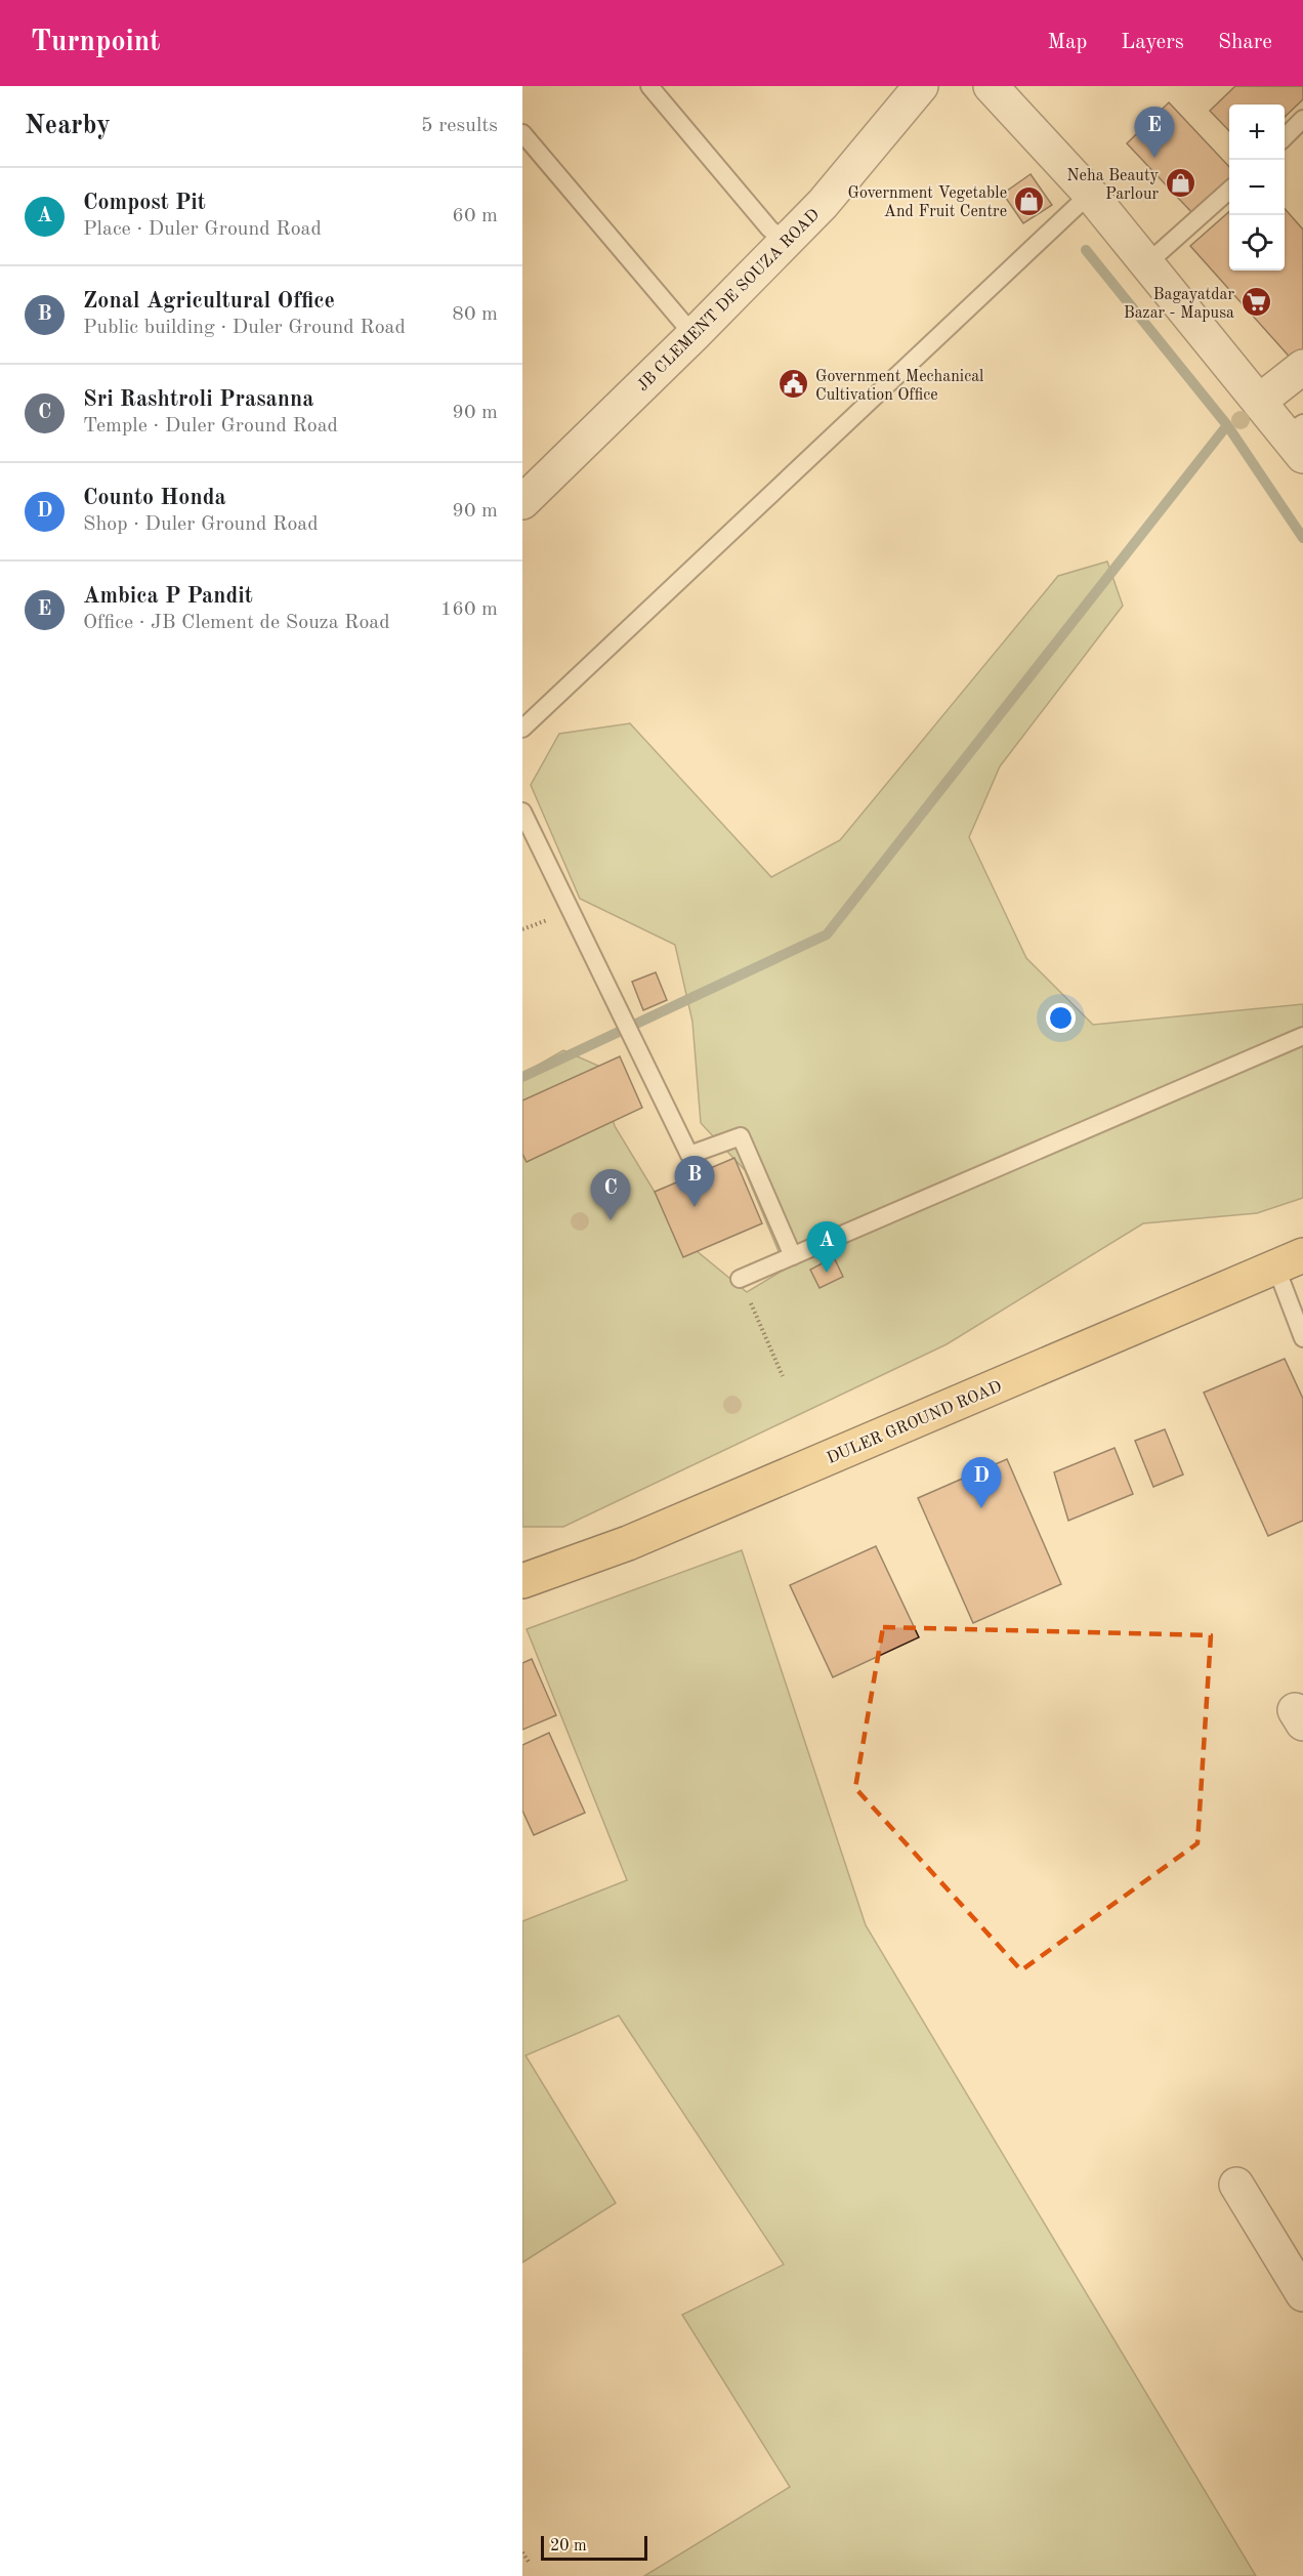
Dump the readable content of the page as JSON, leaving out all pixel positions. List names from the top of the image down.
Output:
{
  "streets": {
    "main road": ["DULER GROUND ROAD"],
    "street": ["JB CLEMENT DE SOUZA ROAD"]
  },
  "places": {
    "shop": ["Neha Beauty Parlour", "Government Vegetable And Fruit Centre"],
    "supermarket": ["Bagayatdar Bazar - Mapusa"],
    "public building": ["Government Mechanical Cultivation Office"]
  },
  "scale_bar": "20 m",
  "page": {
    "header": "Turnpoint",
    "nav": ["Map", "Layers", "Share"],
    "heading": ["Nearby", "5 results"],
    "map_buttons": ["+", "−"],
    "pins": [
      "E",
      "B",
      "C",
      "A",
      "D"
    ],
    "list": [
      {
        "mark": "A",
        "name": "Compost Pit",
        "note": "Place · Duler Ground Road",
        "value": "60 m"
      },
      {
        "mark": "B",
        "name": "Zonal Agricultural Office",
        "note": "Public building · Duler Ground Road",
        "value": "80 m"
      },
      {
        "mark": "C",
        "name": "Sri Rashtroli Prasanna",
        "note": "Temple · Duler Ground Road",
        "value": "90 m"
      },
      {
        "mark": "D",
        "name": "Counto Honda",
        "note": "Shop · Duler Ground Road",
        "value": "90 m"
      },
      {
        "mark": "E",
        "name": "Ambica P Pandit",
        "note": "Office · JB Clement de Souza Road",
        "value": "160 m"
      }
    ],
    "scale": "20 m"
  }
}
